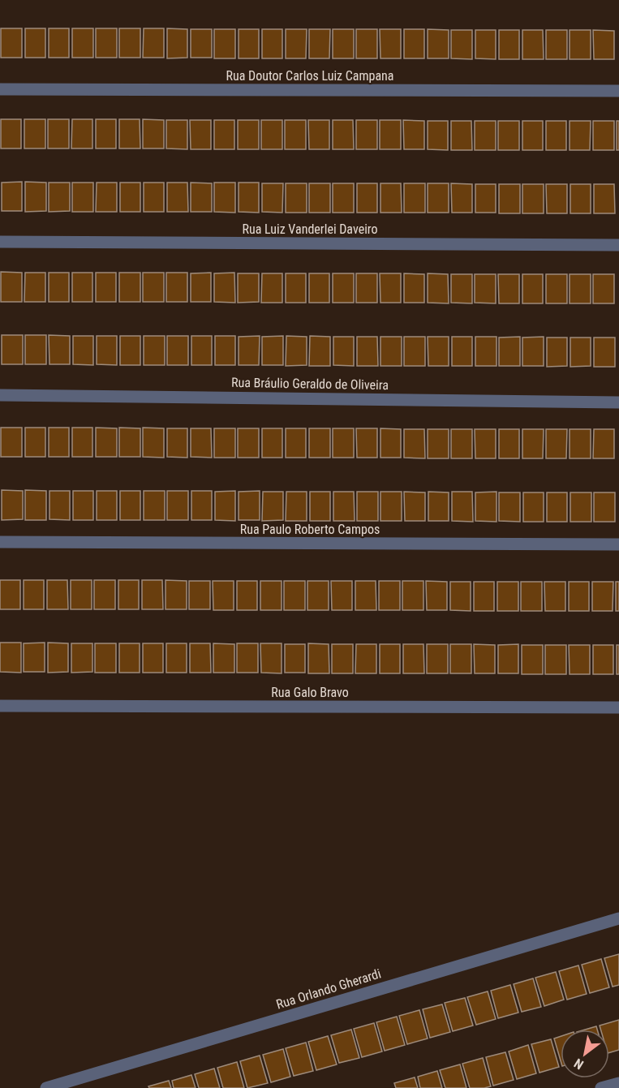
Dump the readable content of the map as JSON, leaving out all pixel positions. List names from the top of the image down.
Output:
{
  "streets": {
    "street": [
      "Rua Doutor Carlos Luiz Campana",
      "Rua Luiz Vanderlei Daveiro",
      "Rua Bráulio Geraldo de Oliveira",
      "Rua Paulo Roberto Campos",
      "Rua Galo Bravo",
      "Rua Orlando Gherardi"
    ]
  },
  "north": "bottom left"
}
